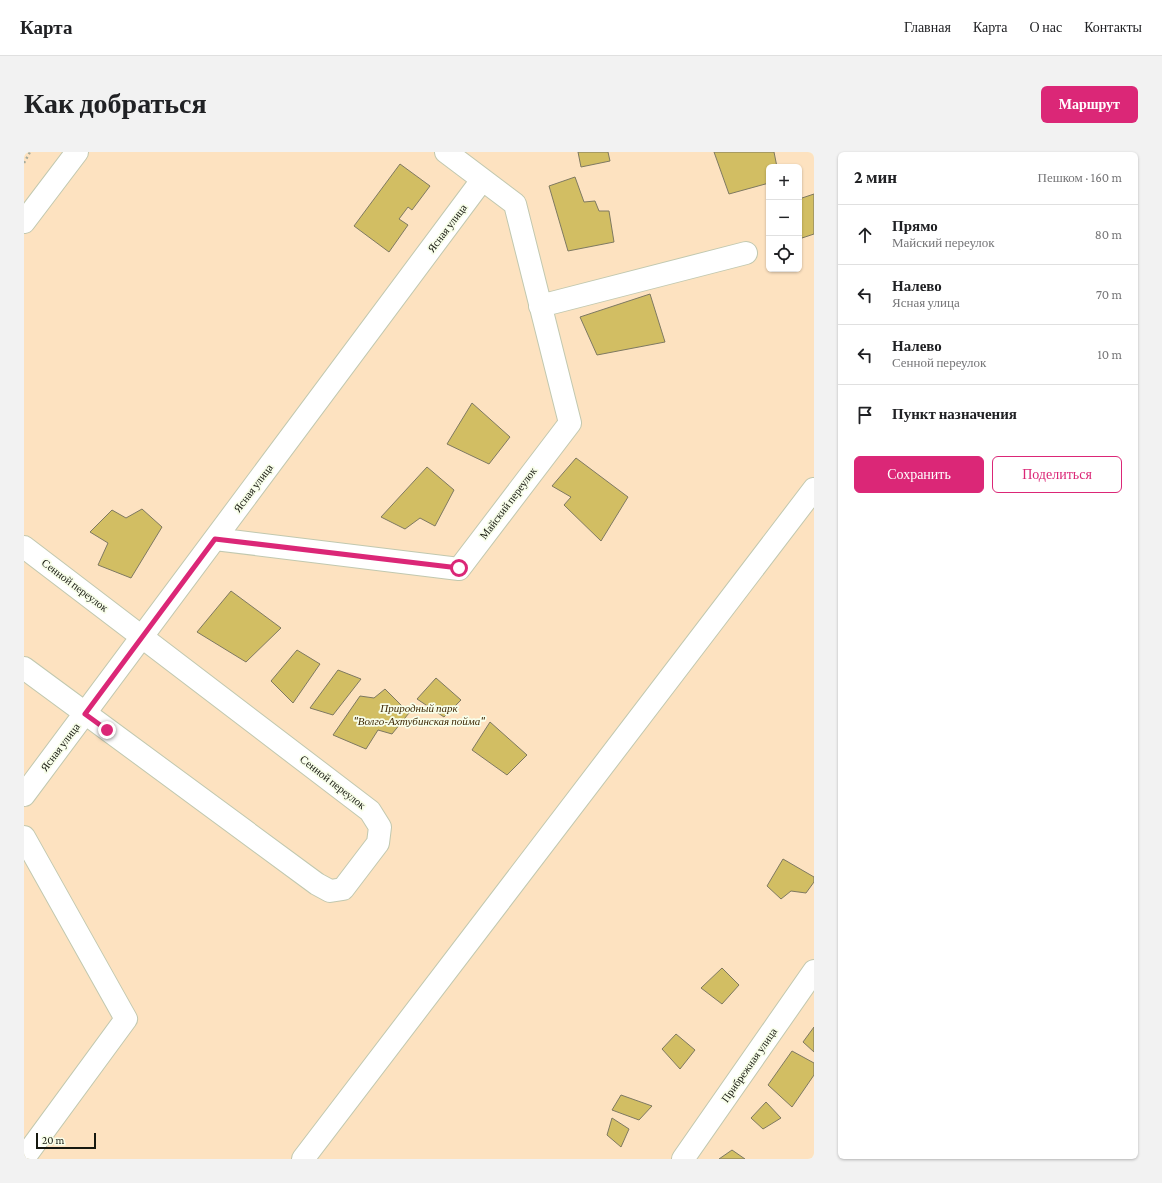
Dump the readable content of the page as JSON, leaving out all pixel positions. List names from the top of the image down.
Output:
{
  "streets": {
    "street": [
      "Ясная улица",
      "Майский переулок",
      "Сенной переулок",
      "Прибрежная улица"
    ]
  },
  "crossings": [
    ["Ясная улица", "Майский переулок"],
    ["Ясная улица", "Сенной переулок"]
  ],
  "parks": ["Природный парк \"Волго-Ахтубинская пойма\""],
  "scale_bar": "20 m",
  "page": {
    "header": "Карта",
    "nav": [
      "Главная",
      "Карта",
      "О нас",
      "Контакты"
    ],
    "buttons": [
      "Маршрут",
      ["Сохранить", "Поделиться"]
    ],
    "title": "Как добраться",
    "heading": ["2 мин", "Пешком · 160 m"],
    "map_buttons": ["+", "−"],
    "list": [
      ["Прямо", "Майский переулок", "80 m"],
      ["Налево", "Ясная улица", "70 m"],
      ["Налево", "Сенной переулок", "10 m"],
      "Пункт назначения"
    ],
    "scale": "20 m"
  }
}
